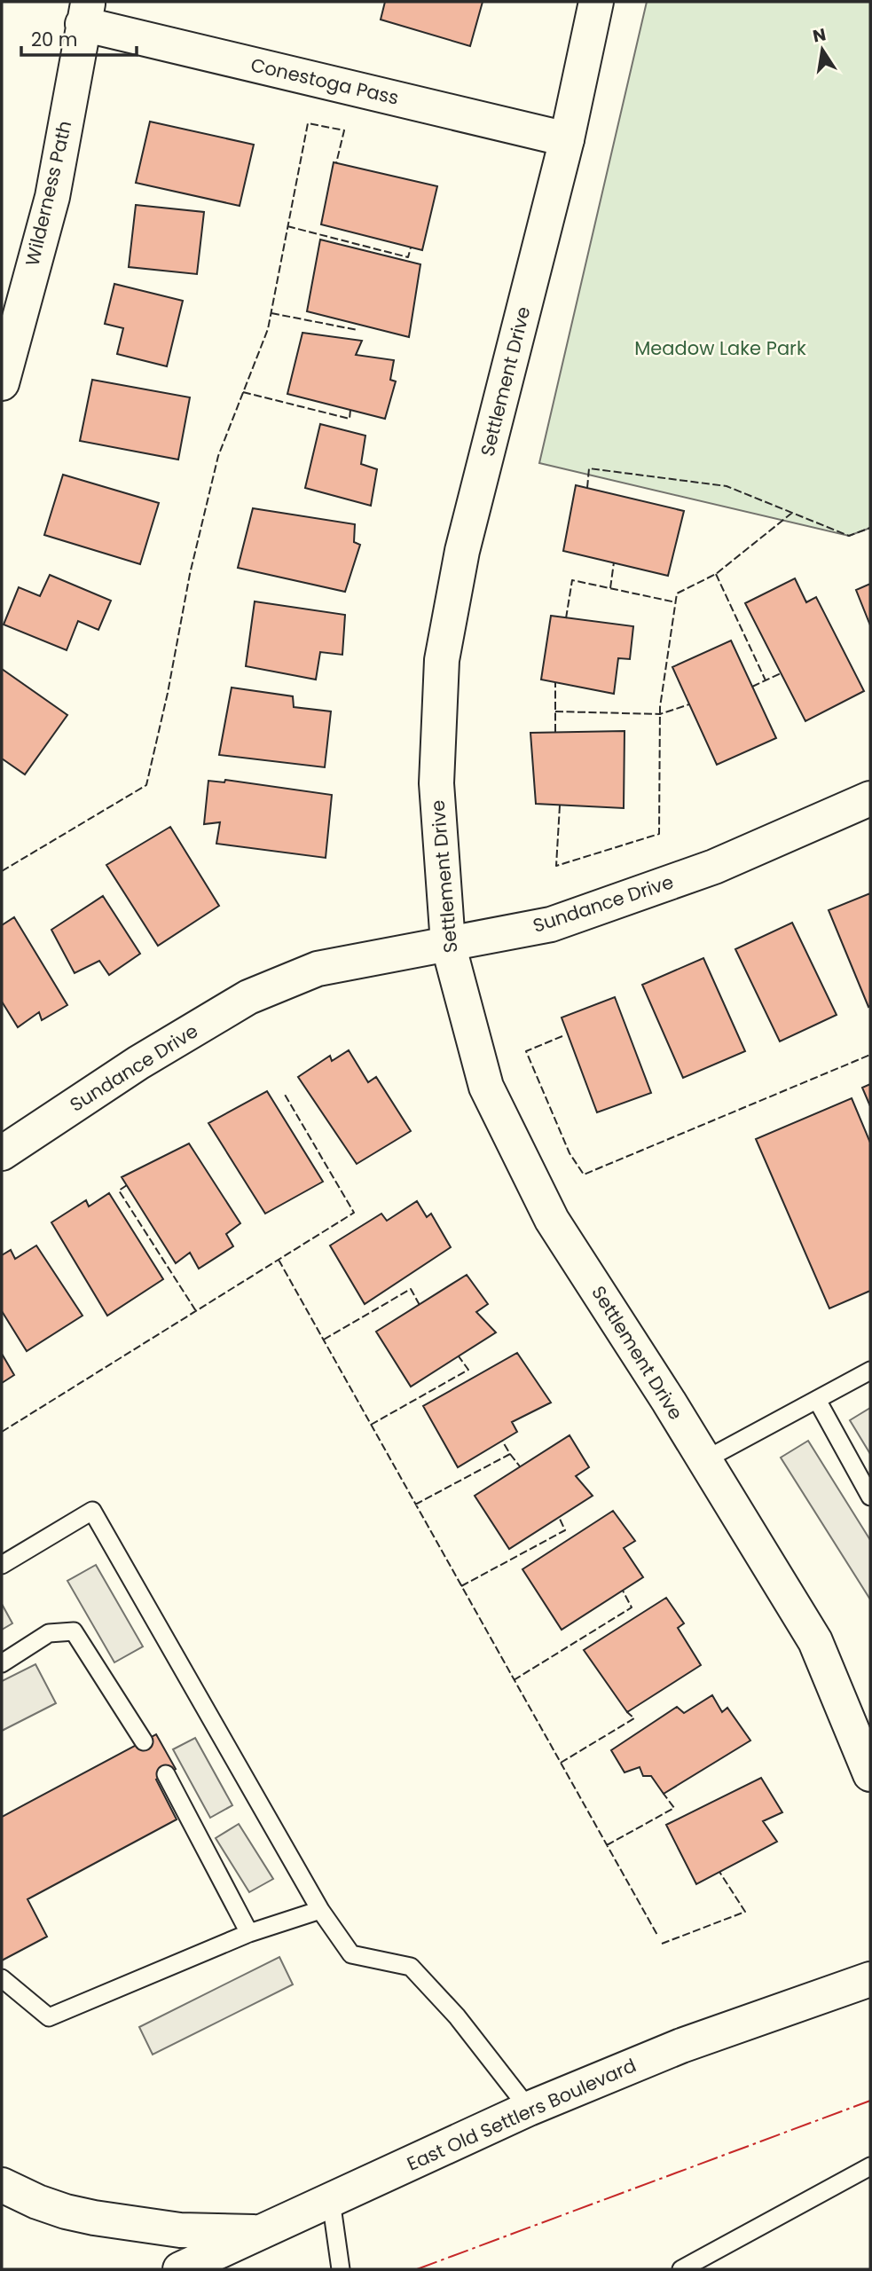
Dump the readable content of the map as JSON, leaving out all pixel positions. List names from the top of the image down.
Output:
{
  "streets": {
    "street": [
      "Conestoga Pass",
      "Wilderness Path",
      "Settlement Drive",
      "Sundance Drive",
      "East Old Settlers Boulevard"
    ]
  },
  "crossings": [
    ["Conestoga Pass", "Wilderness Path"],
    ["Conestoga Pass", "Settlement Drive"],
    ["Settlement Drive", "Sundance Drive"]
  ],
  "parks": ["Meadow Lake Park"],
  "scale_bar": "20 m",
  "north": "top"
}
